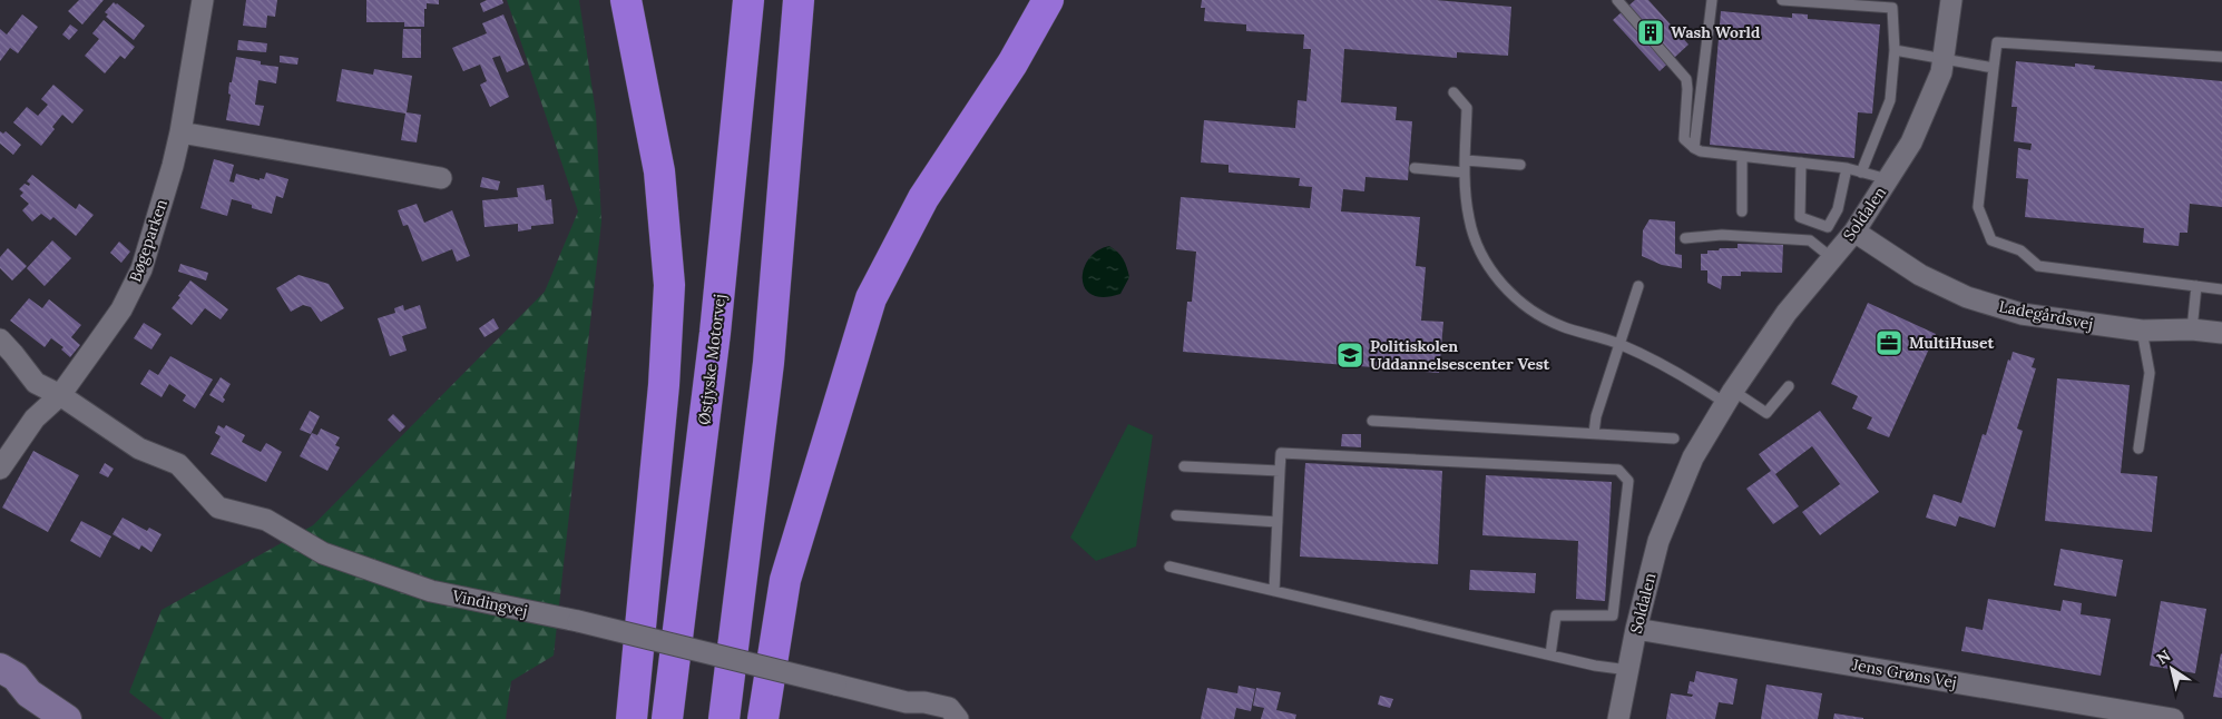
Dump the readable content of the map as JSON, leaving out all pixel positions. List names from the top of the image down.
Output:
{
  "streets": {
    "highway": ["Østjyske Motorvej"],
    "street": [
      "Soldalen",
      "Bøgeparken",
      "Ladegårdsvej",
      "Vindingvej",
      "Jens Grøns Vej"
    ]
  },
  "crossings": [
    ["Soldalen", "Ladegårdsvej"],
    ["Soldalen", "Jens Grøns Vej"],
    ["Bøgeparken", "Vindingvej"]
  ],
  "places": {
    "building": ["Wash World"],
    "office": ["MultiHuset"],
    "school or university": ["Politiskolen Uddannelsescenter Vest"]
  },
  "north": "top left"
}
